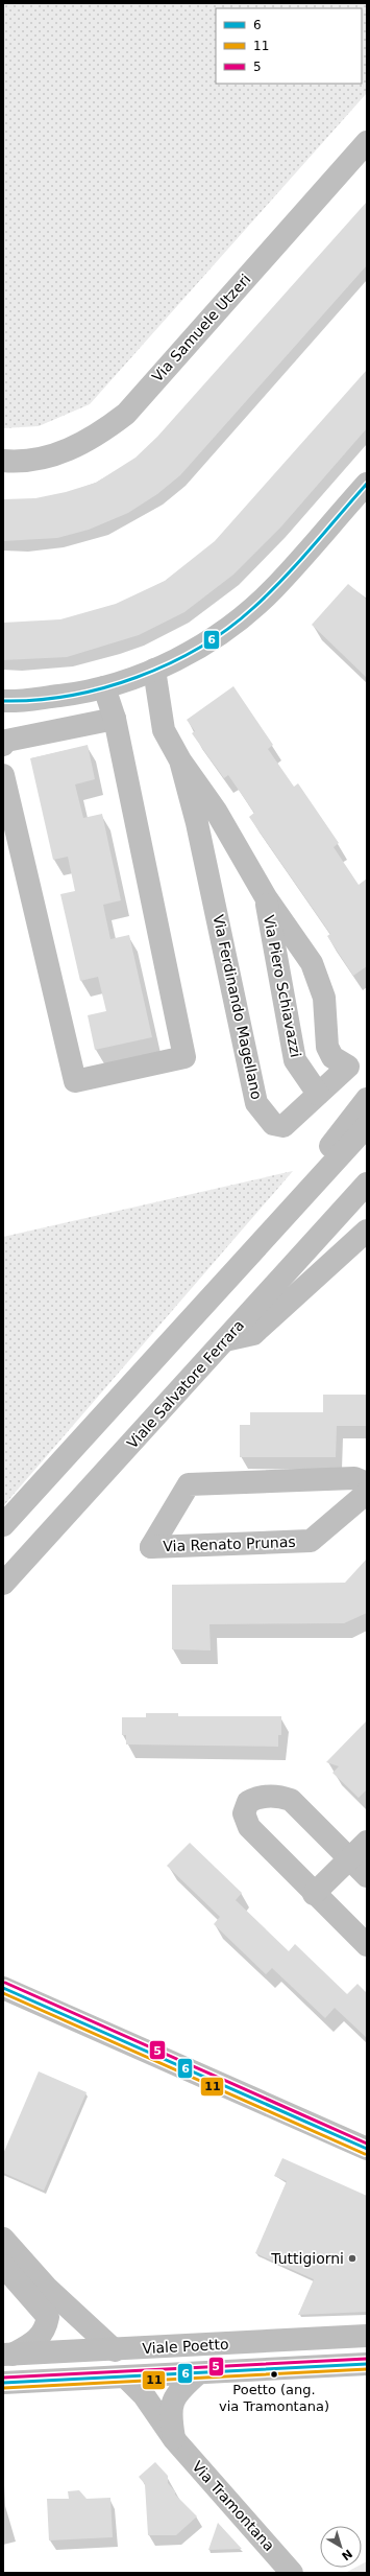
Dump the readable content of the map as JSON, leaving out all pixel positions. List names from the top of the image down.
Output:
{
  "streets": {
    "main road": ["Viale Salvatore Ferrara", "Viale Poetto"],
    "street": [
      "Via Samuele Utzeri",
      "Via Piero Schiavazzi",
      "Via Ferdinando Magellano",
      "Via Renato Prunas",
      "Via Tramontana"
    ]
  },
  "crossings": [
    ["Via Piero Schiavazzi", "Via Ferdinando Magellano"],
    ["Viale Poetto", "Via Tramontana"]
  ],
  "places": ["Tuttigiorni", "Poetto (ang. via Tramontana)"],
  "lines": ["transit line 6", "transit line 5", "transit line 11"],
  "legend": ["6", "11", "5"],
  "north": "bottom right"
}
